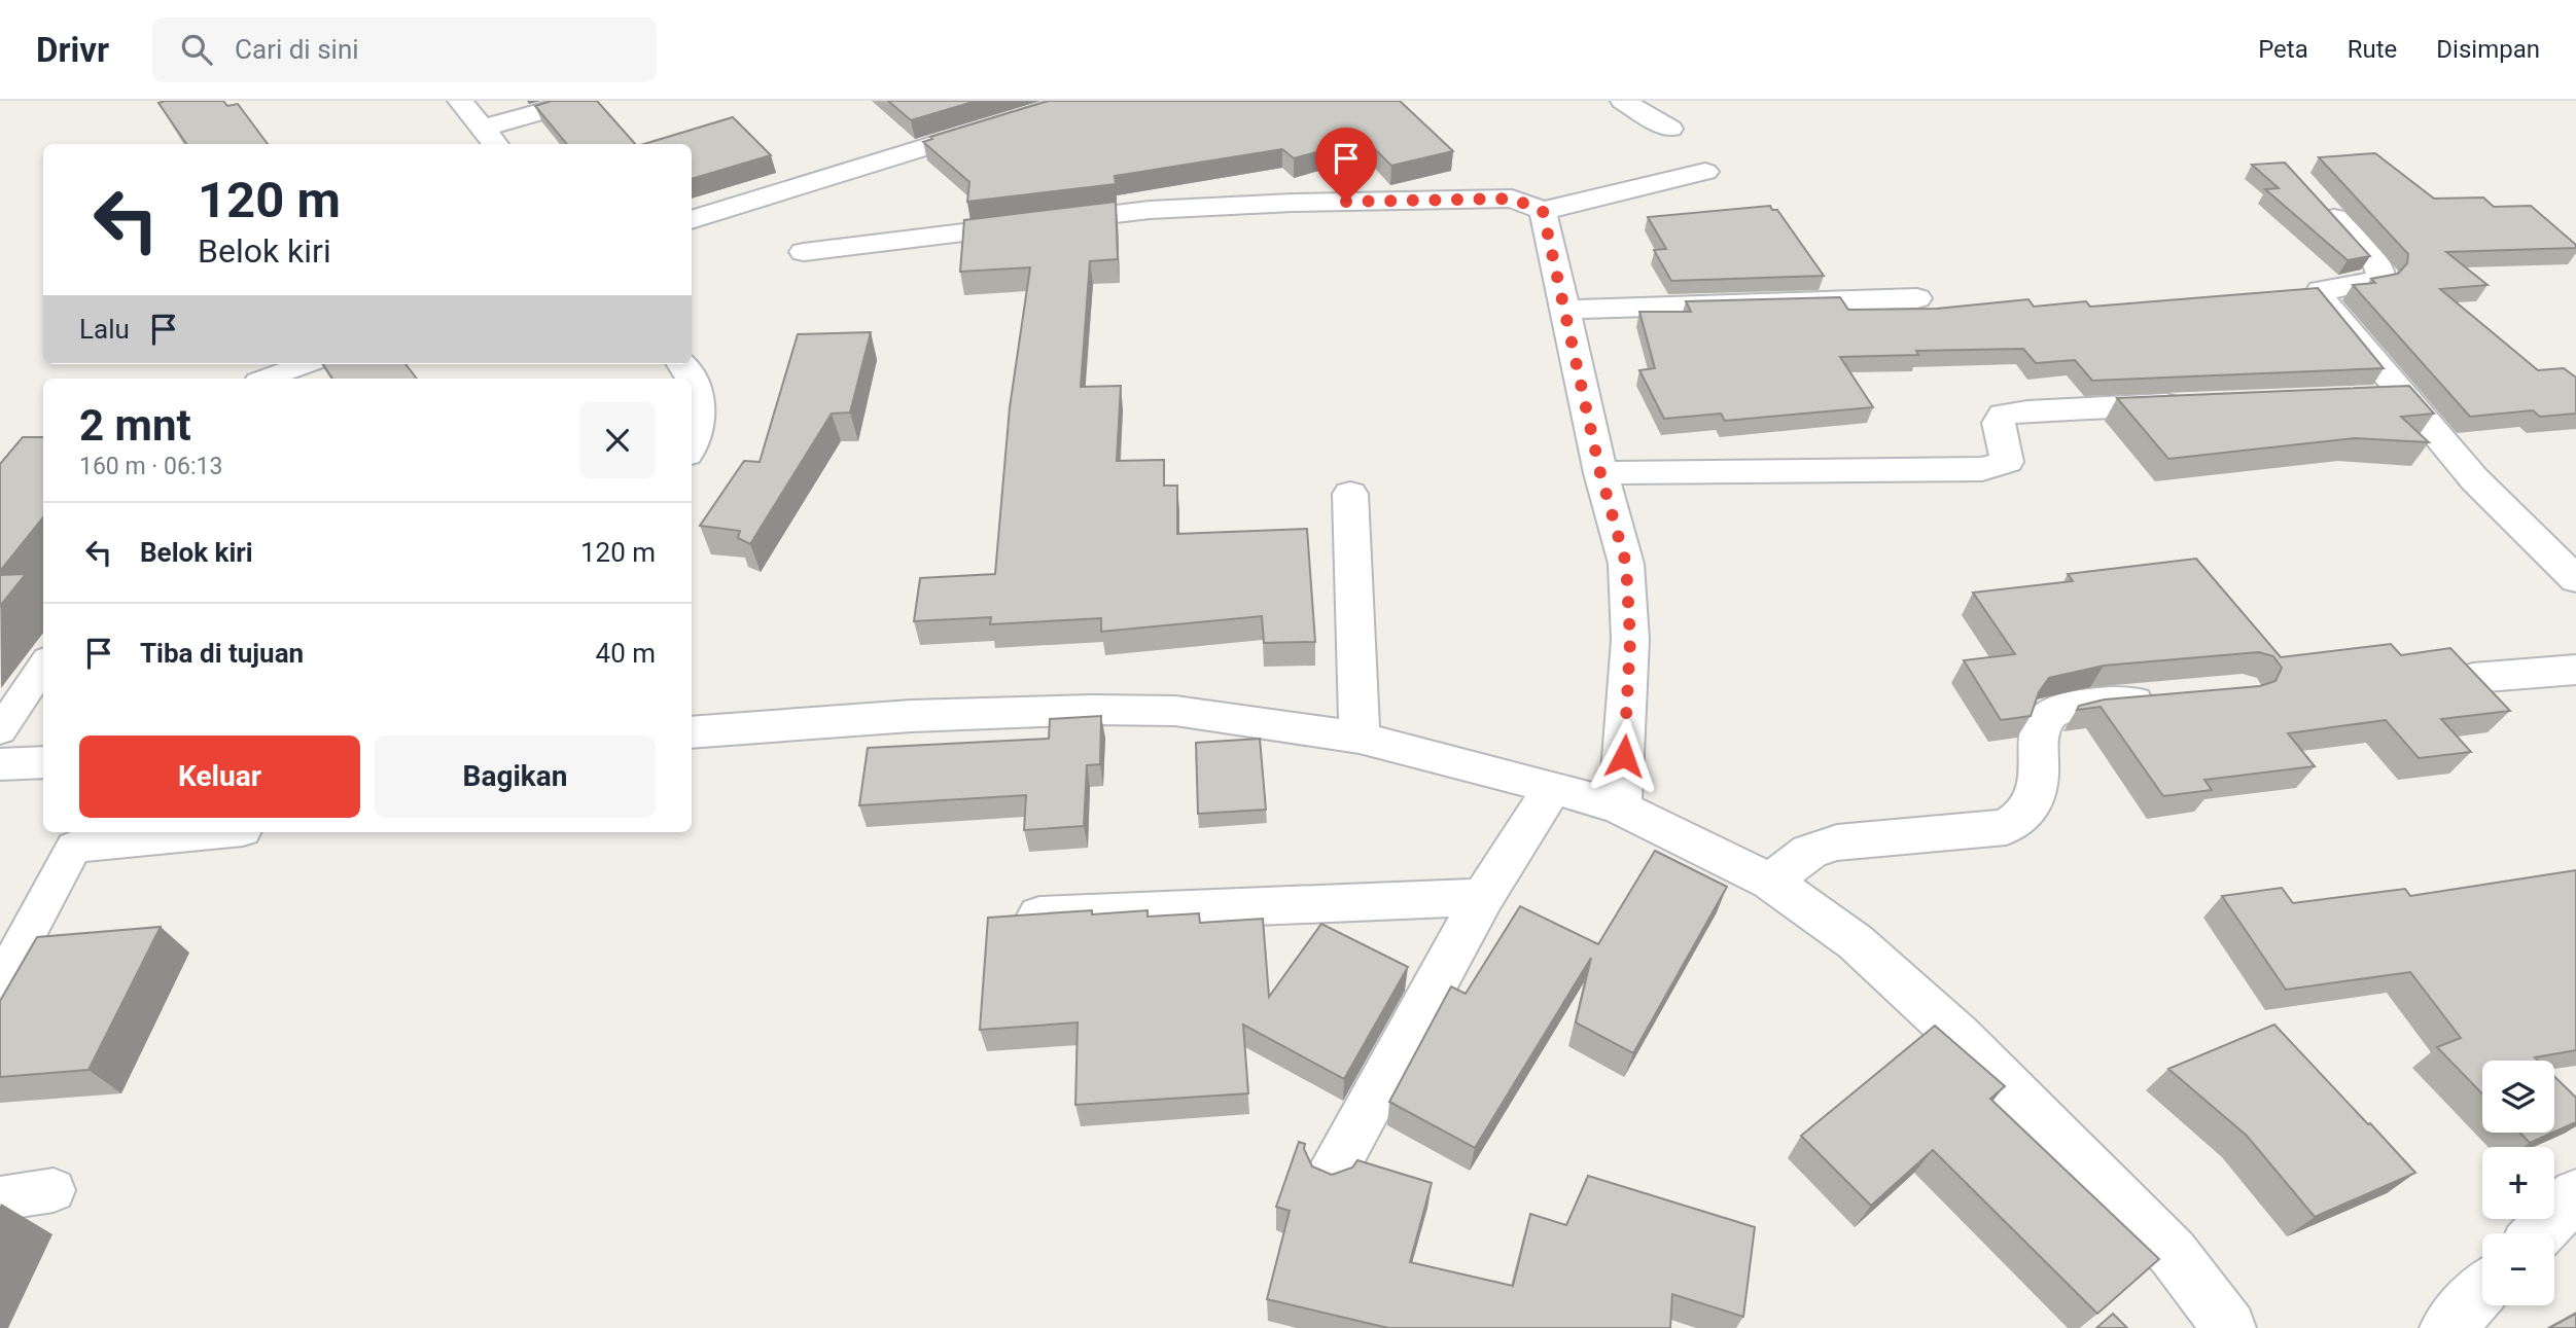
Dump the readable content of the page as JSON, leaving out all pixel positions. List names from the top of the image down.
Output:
{
  "page": {
    "header": "Drivr",
    "search": "Cari di sini",
    "nav": ["Peta", "Rute", "Disimpan"],
    "turn": ["120 m", "Belok kiri"],
    "then": "Lalu",
    "heading": ["2 mnt", "160 m · 06:13"],
    "list": [
      {
        "name": "Belok kiri",
        "value": "120 m"
      },
      {
        "name": "Tiba di tujuan",
        "value": "40 m"
      }
    ],
    "buttons": ["Keluar", "Bagikan"],
    "map_buttons": ["+", "−"]
  }
}
